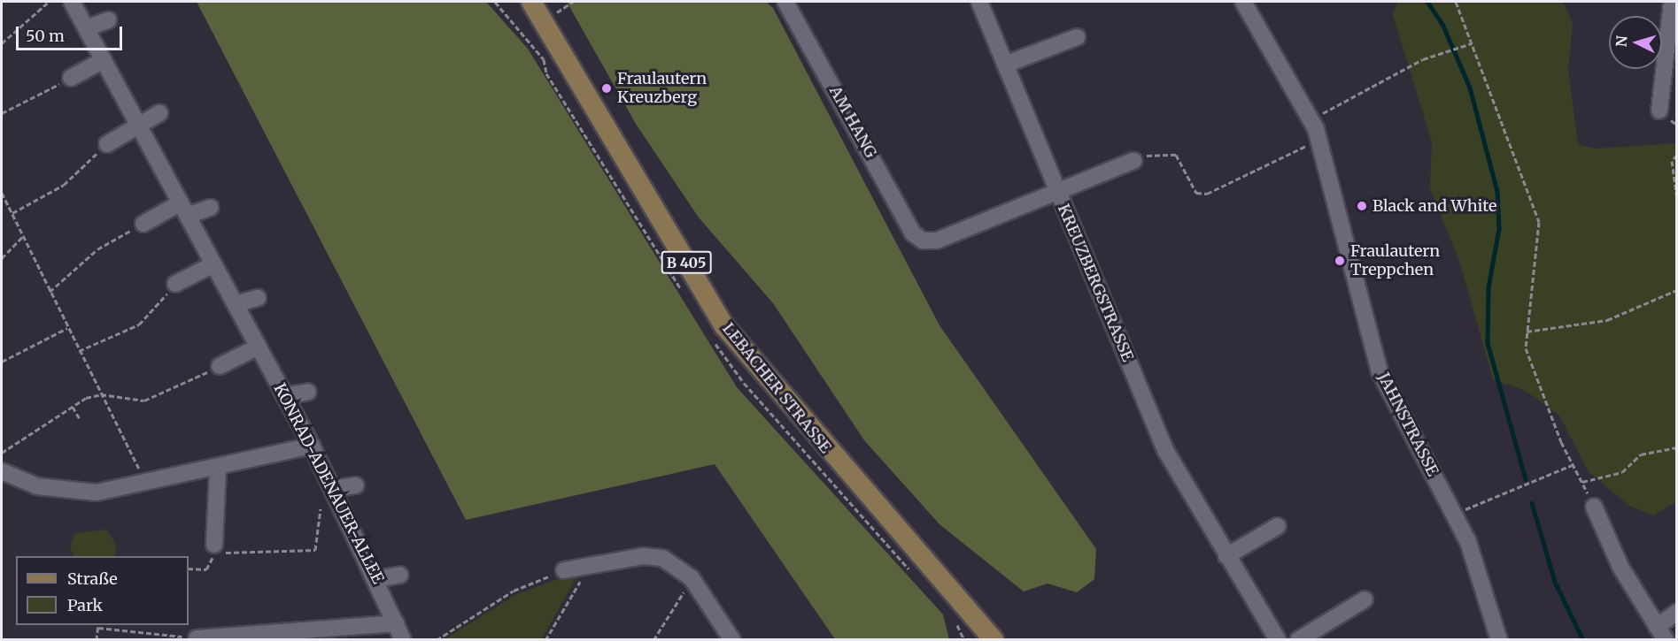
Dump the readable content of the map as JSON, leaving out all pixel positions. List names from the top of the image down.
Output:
{
  "streets": {
    "main road": ["B 405", "LEBACHER STRASSE"],
    "street": [
      "AM HANG",
      "KREUZBERGSTRASSE",
      "JAHNSTRASSE",
      "KONRAD-ADENAUER-ALLEE"
    ]
  },
  "crossings": [
    ["AM HANG", "KREUZBERGSTRASSE"]
  ],
  "places": ["Fraulautern Kreuzberg", "Black and White", "Fraulautern Treppchen"],
  "legend": ["Straße", "Park"],
  "scale_bar": "50 m",
  "north": "left"
}
